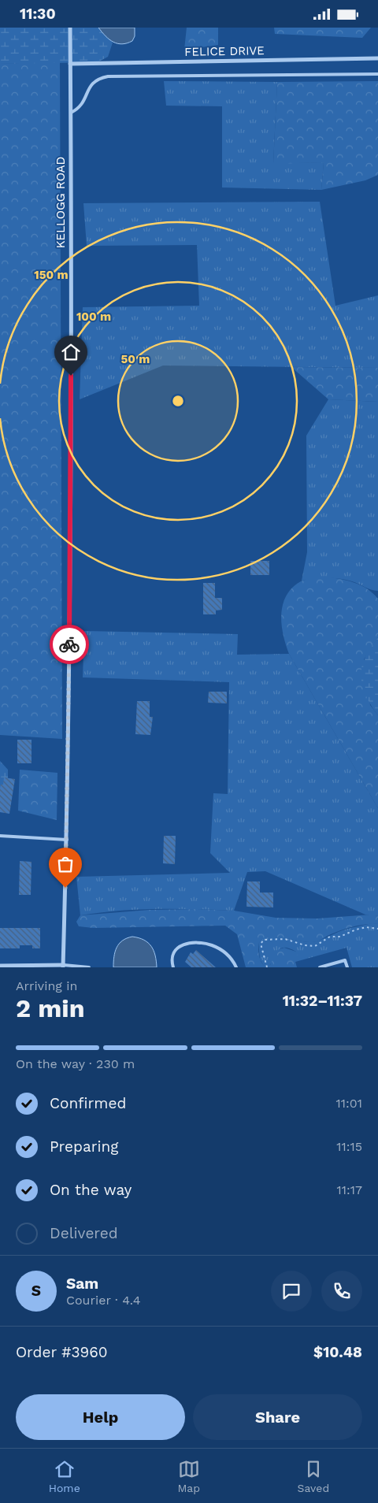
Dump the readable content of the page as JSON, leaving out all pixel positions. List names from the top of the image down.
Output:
{
  "streets": {
    "street": ["FELICE DRIVE", "KELLOGG ROAD"]
  },
  "crossings": [
    ["FELICE DRIVE", "KELLOGG ROAD"]
  ],
  "page": {
    "status": "11:30",
    "heading": ["2 min", "Arriving in", "11:32–11:37"],
    "panel": [
      "Sam",
      "Courier · 4.4",
      "Order #3960",
      "$10.48"
    ],
    "bar": "On the way · 230 m",
    "list": [
      ["Confirmed", "11:01"],
      ["Preparing", "11:15"],
      ["On the way", "11:17"],
      "Delivered"
    ],
    "round": "S",
    "buttons": ["Help", "Share"],
    "tabs": ["Home", "Map", "Saved"]
  },
  "rings": ["150 m", "100 m", "50 m"]
}
